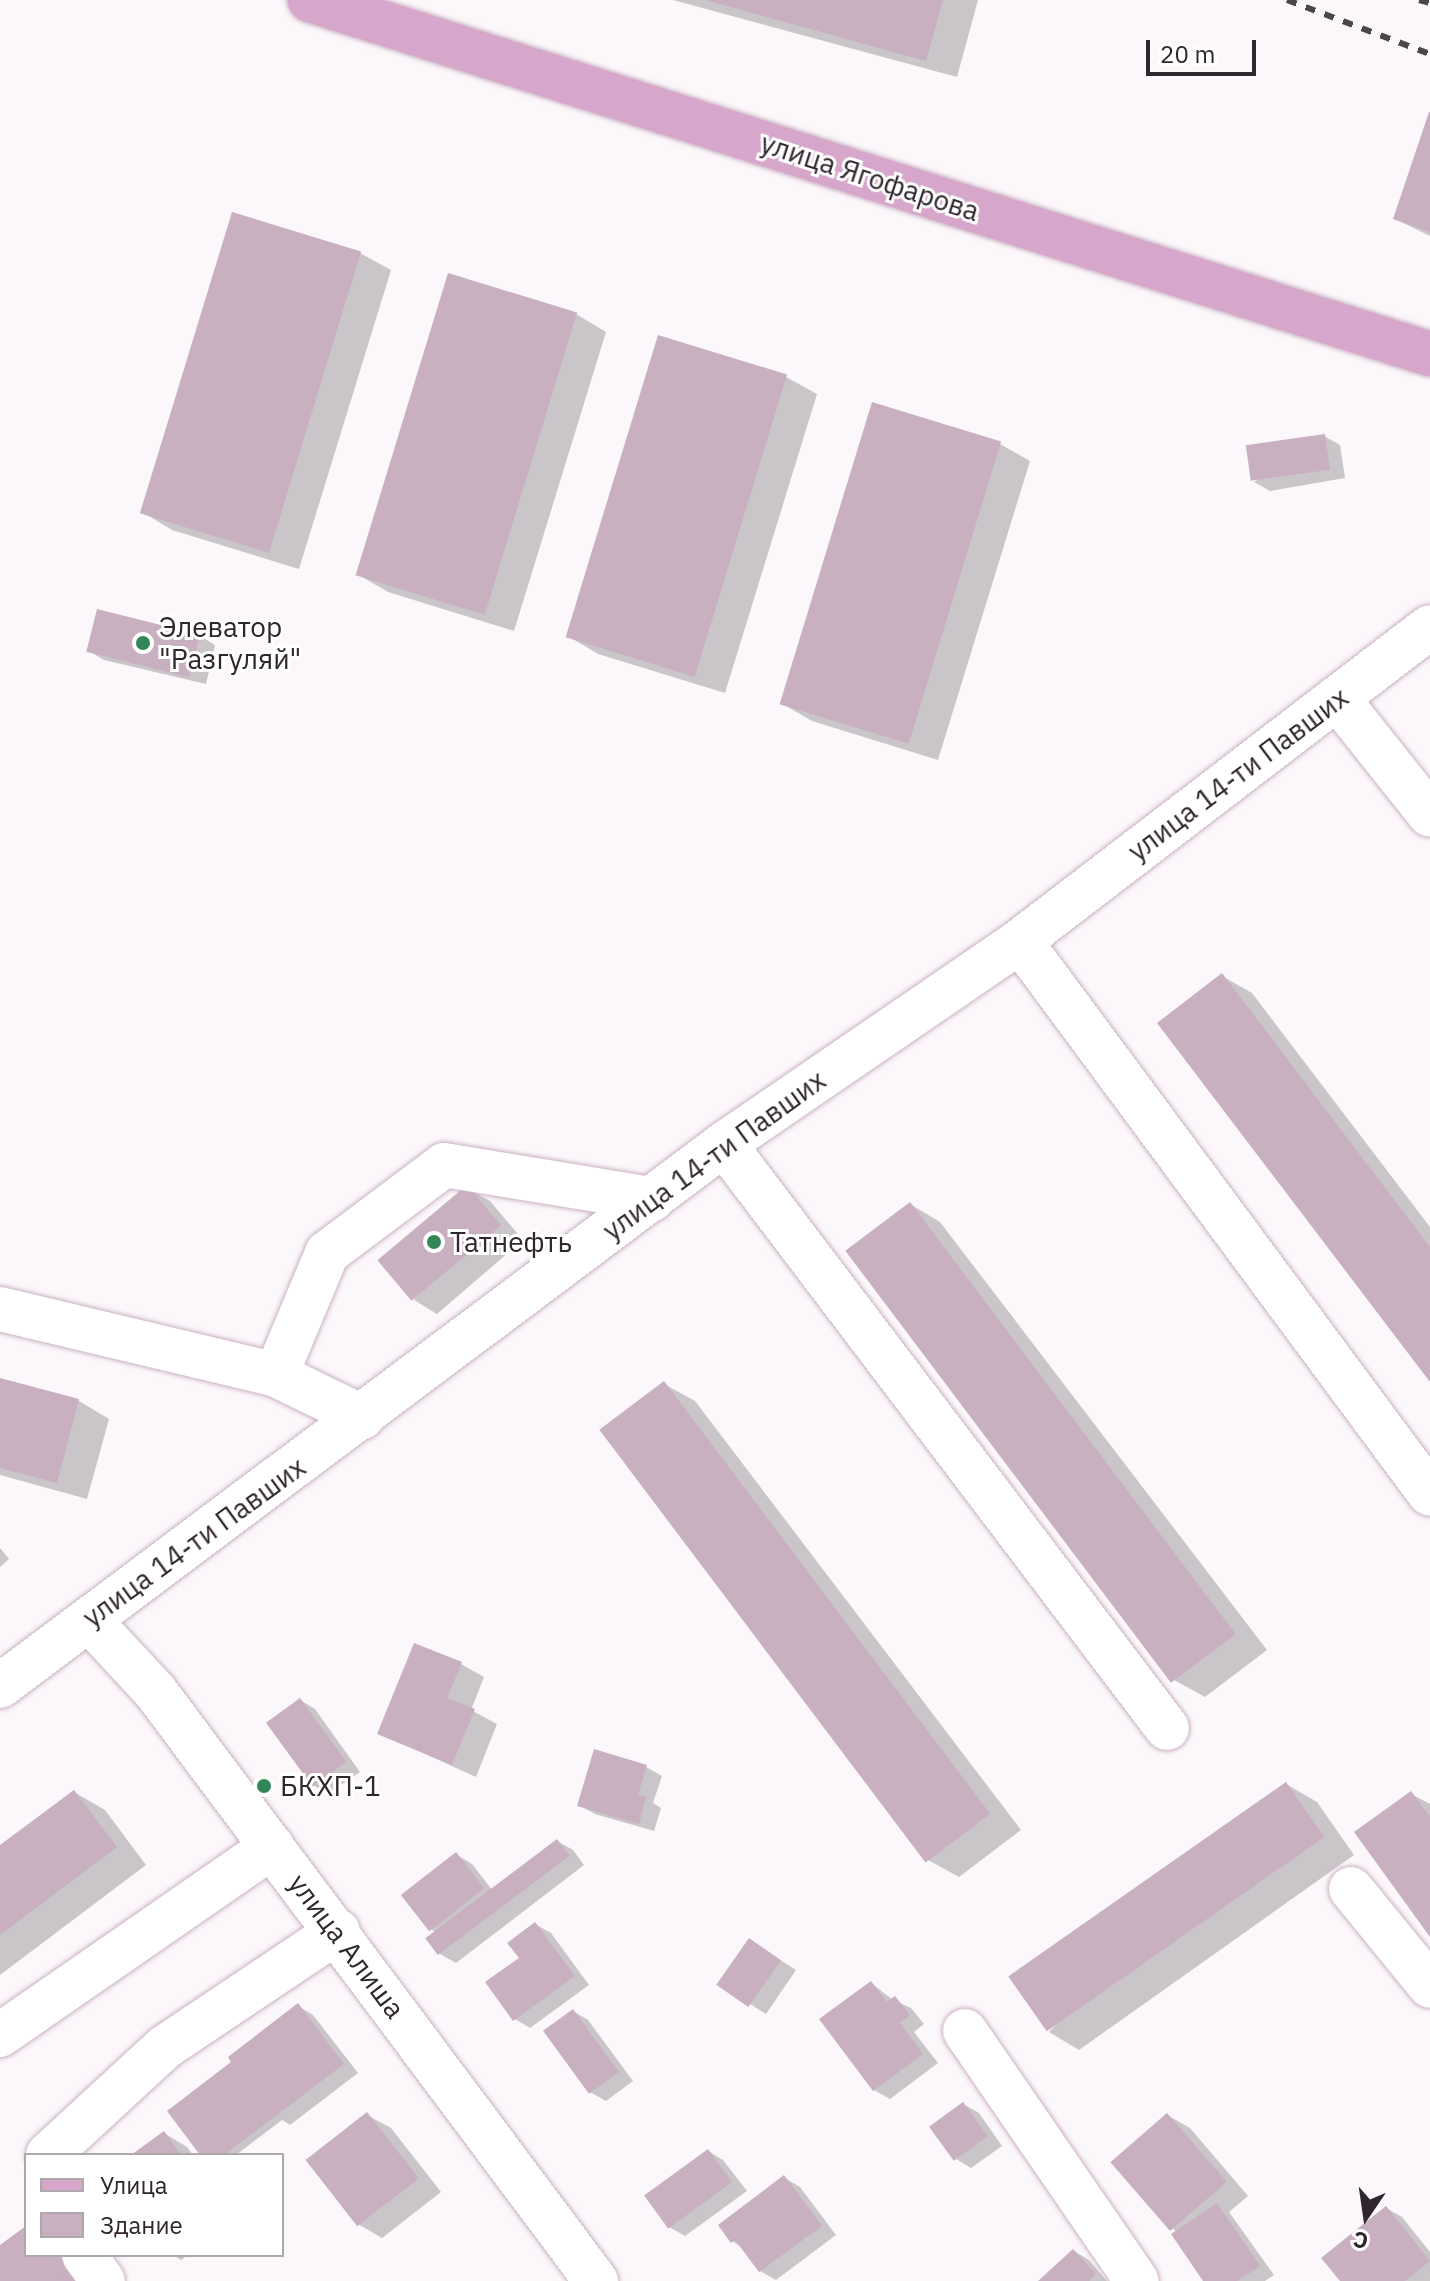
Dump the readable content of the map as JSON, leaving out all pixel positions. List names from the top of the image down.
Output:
{
  "streets": {
    "main road": ["улица Ягофарова"],
    "street": ["улица 14-ти Павших", "улица Алиша"]
  },
  "crossings": [
    ["улица 14-ти Павших", "улица Алиша"]
  ],
  "places": ["Элеватор \"Разгуляй\"", "Татнефть", "БКХП-1"],
  "legend": ["Улица", "Здание"],
  "scale_bar": "20 m",
  "north": "bottom"
}
